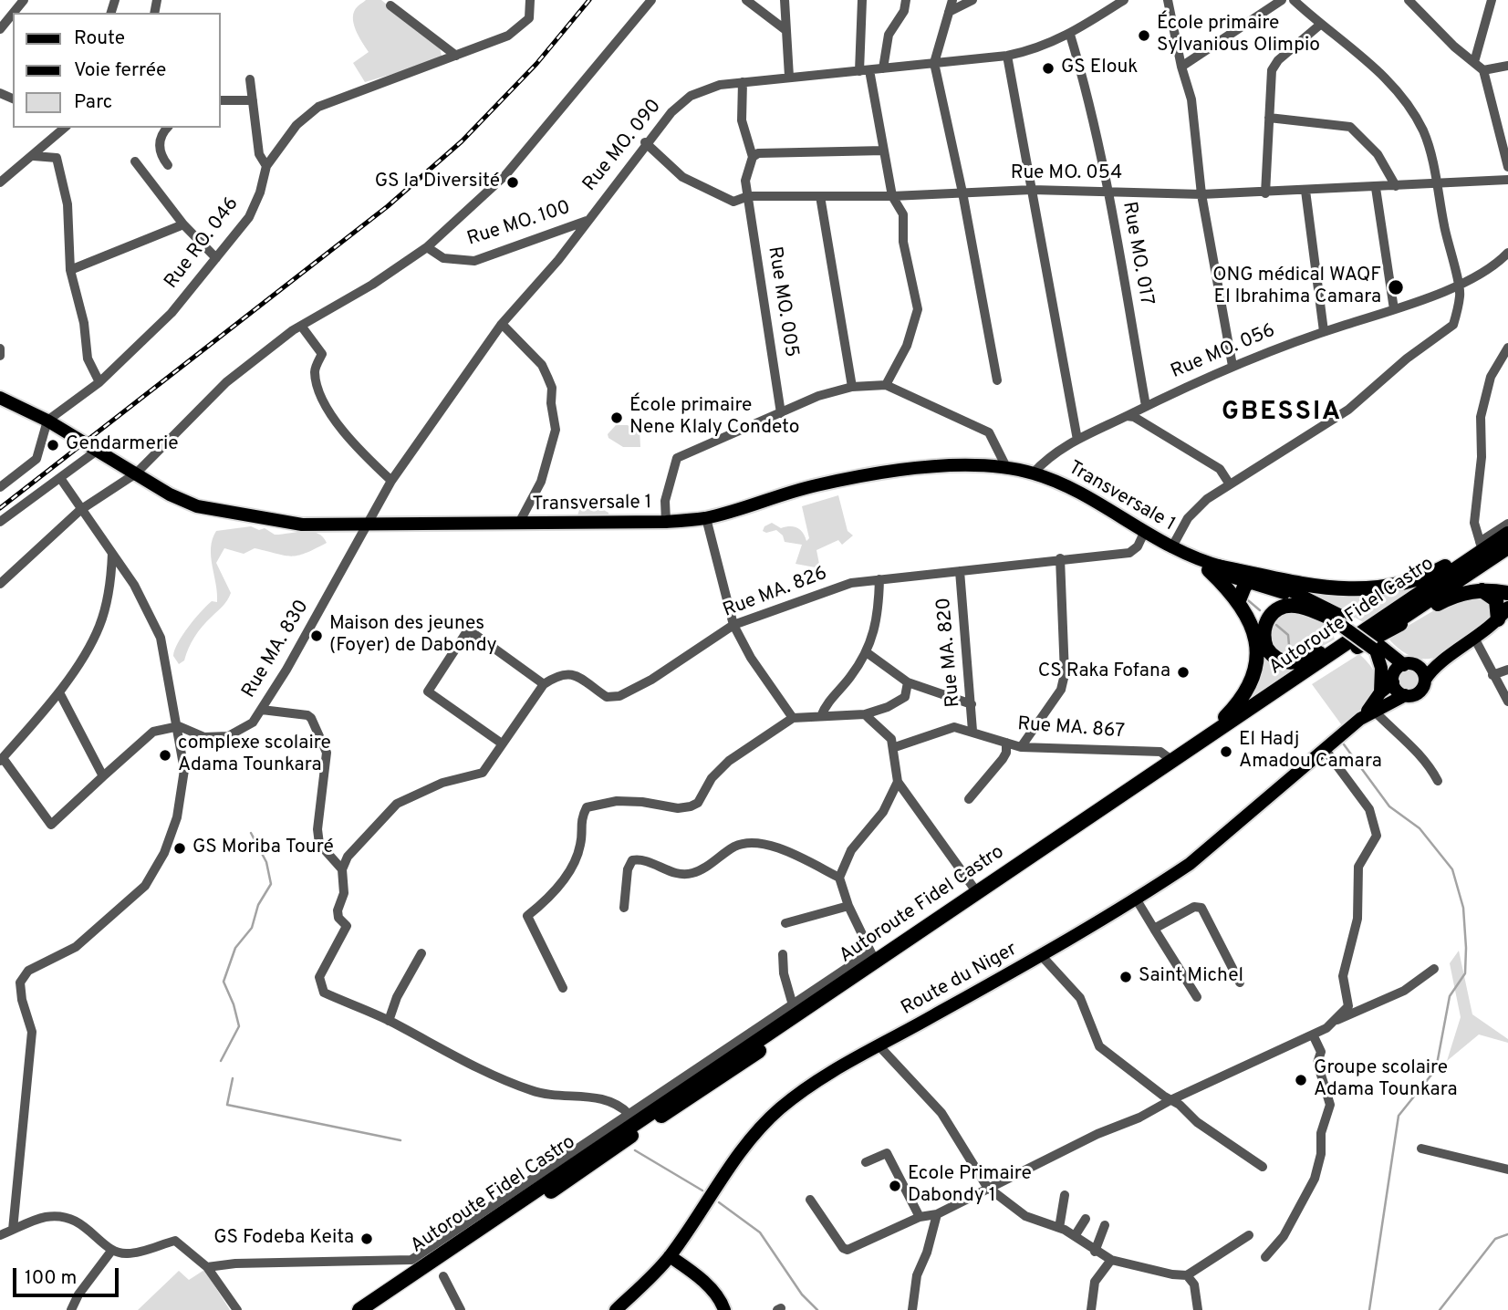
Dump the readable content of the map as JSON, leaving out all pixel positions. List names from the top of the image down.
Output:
{
  "streets": {
    "highway": ["Autoroute Fidel Castro"],
    "main road": ["Transversale 1", "Route du Niger"],
    "street": [
      "Rue MO. 090",
      "Rue MO. 054",
      "Rue MO. 100",
      "Rue RO. 046",
      "Rue MO. 017",
      "Rue MO. 005",
      "Rue MO. 056",
      "Rue MA. 826",
      "Rue MA. 830",
      "Rue MA. 820",
      "Rue MA. 867"
    ]
  },
  "crossings": [
    ["Rue MO. 090", "Rue MO. 054"],
    ["Rue MO. 090", "Rue MO. 100"],
    ["Rue MO. 090", "Rue MO. 017"],
    ["Rue MO. 090", "Transversale 1"],
    ["Rue MO. 090", "Rue MA. 830"],
    ["Rue MO. 054", "Rue MO. 017"],
    ["Rue MO. 054", "Rue MO. 005"],
    ["Rue RO. 046", "Transversale 1"],
    ["Rue MO. 017", "Rue MO. 056"],
    ["Rue MO. 056", "Transversale 1"],
    ["Transversale 1", "Rue MA. 826"],
    ["Transversale 1", "Rue MA. 830"],
    ["Transversale 1", "Route du Niger"],
    ["Rue MA. 826", "Rue MA. 820"],
    ["Autoroute Fidel Castro", "Rue MA. 867"],
    ["Rue MA. 820", "Rue MA. 867"]
  ],
  "districts": ["GBESSIA"],
  "places": [
    "École primaire Sylvanious Olimpio",
    "GS Elouk",
    "GS la Diversité",
    "ONG médical WAQF El Ibrahima Camara",
    "École primaire Nene Klaly Condeto",
    "Gendarmerie",
    "Maison des jeunes (Foyer) de Dabondy",
    "CS Raka Fofana",
    "El Hadj Amadou Camara",
    "complexe scolaire Adama Tounkara",
    "GS Moriba Touré",
    "Saint Michel",
    "Groupe scolaire Adama Tounkara",
    "Ecole Primaire Dabondy 1",
    "GS Fodeba Keita"
  ],
  "legend": ["Route", "Voie ferrée", "Parc"],
  "scale_bar": "100 m"
}
